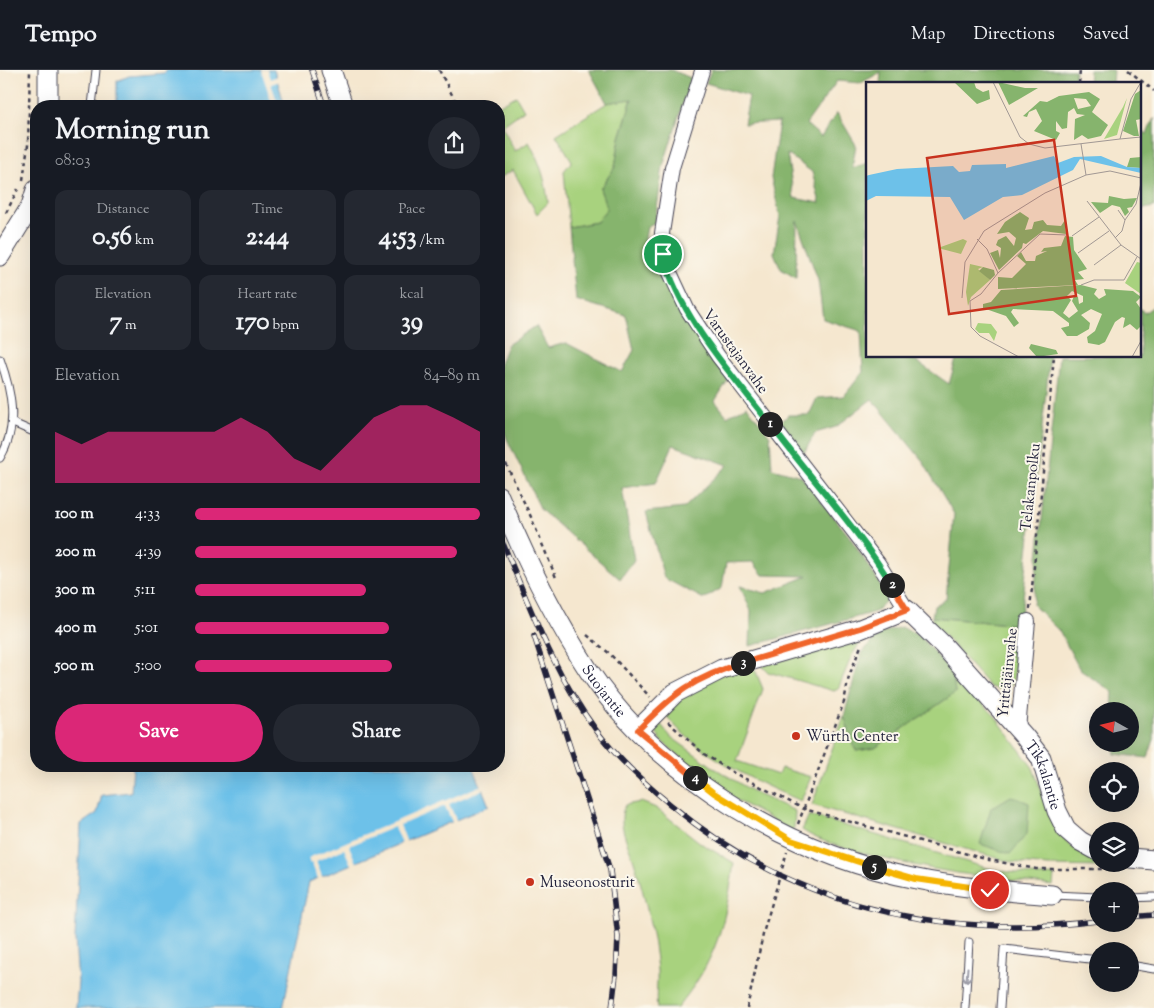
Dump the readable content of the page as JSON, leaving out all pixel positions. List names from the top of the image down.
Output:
{
  "streets": {
    "street": [
      "Varustajanvahe",
      "Yrittäjäinvahe",
      "Suojantie",
      "Tikkalantie"
    ],
    "path": ["Telakanpolku"]
  },
  "crossings": [
    ["Varustajanvahe", "Tikkalantie"],
    ["Telakanpolku", "Yrittäjäinvahe"],
    ["Yrittäjäinvahe", "Tikkalantie"]
  ],
  "places": ["Würth Center", "Museonosturit"],
  "north": "left",
  "page": {
    "header": "Tempo",
    "nav": ["Map", "Directions", "Saved"],
    "heading": ["Morning run", "08:03"],
    "stats": [
      ["Distance", "0.56 km"],
      ["Time", "2:44"],
      ["Pace", "4:53 /km"],
      ["Elevation", "7 m"],
      ["Heart rate", "170 bpm"],
      ["kcal", "39"]
    ],
    "chart": ["Elevation", "84–89 m"],
    "pins": [
      "1",
      "2",
      "3",
      "4",
      "5"
    ],
    "list": [
      {
        "name": "100 m",
        "note": "4:33"
      },
      {
        "name": "200 m",
        "note": "4:39"
      },
      {
        "name": "300 m",
        "note": "5:11"
      },
      {
        "name": "400 m",
        "note": "5:01"
      },
      {
        "name": "500 m",
        "note": "5:00"
      }
    ],
    "buttons": ["Save", "Share"],
    "map_buttons": ["+", "−"]
  }
}
